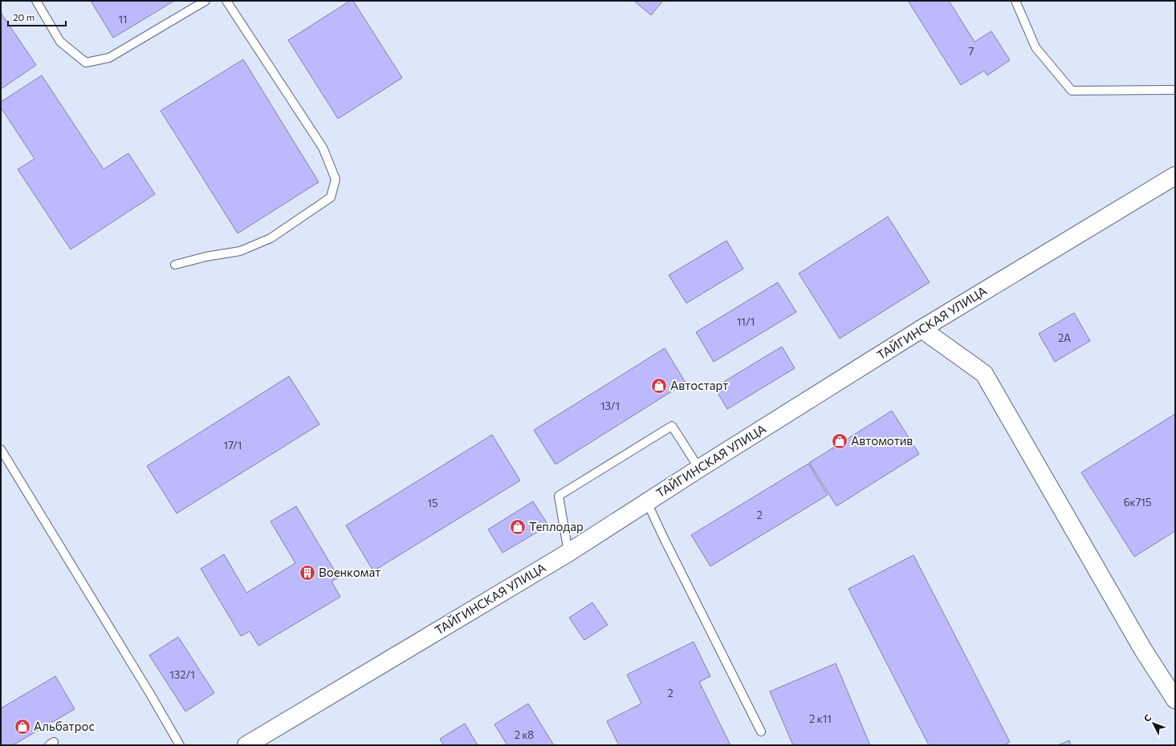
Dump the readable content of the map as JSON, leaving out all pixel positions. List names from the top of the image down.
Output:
{
  "streets": {
    "main road": ["ТАЙГИНСКАЯ УЛИЦА"]
  },
  "places": {
    "shop": [
      "Автостарт",
      "Автомотив",
      "Теплодар",
      "Альбатрос"
    ],
    "building": ["Военкомат"]
  },
  "house_numbers": [
    "11",
    "7",
    "11/1",
    "2А",
    "13/1",
    "17/1",
    "6к715",
    "15",
    "2",
    "132/1",
    "2",
    "2 к11",
    "2 к8"
  ],
  "scale_bar": "20 m",
  "north": "top left"
}
